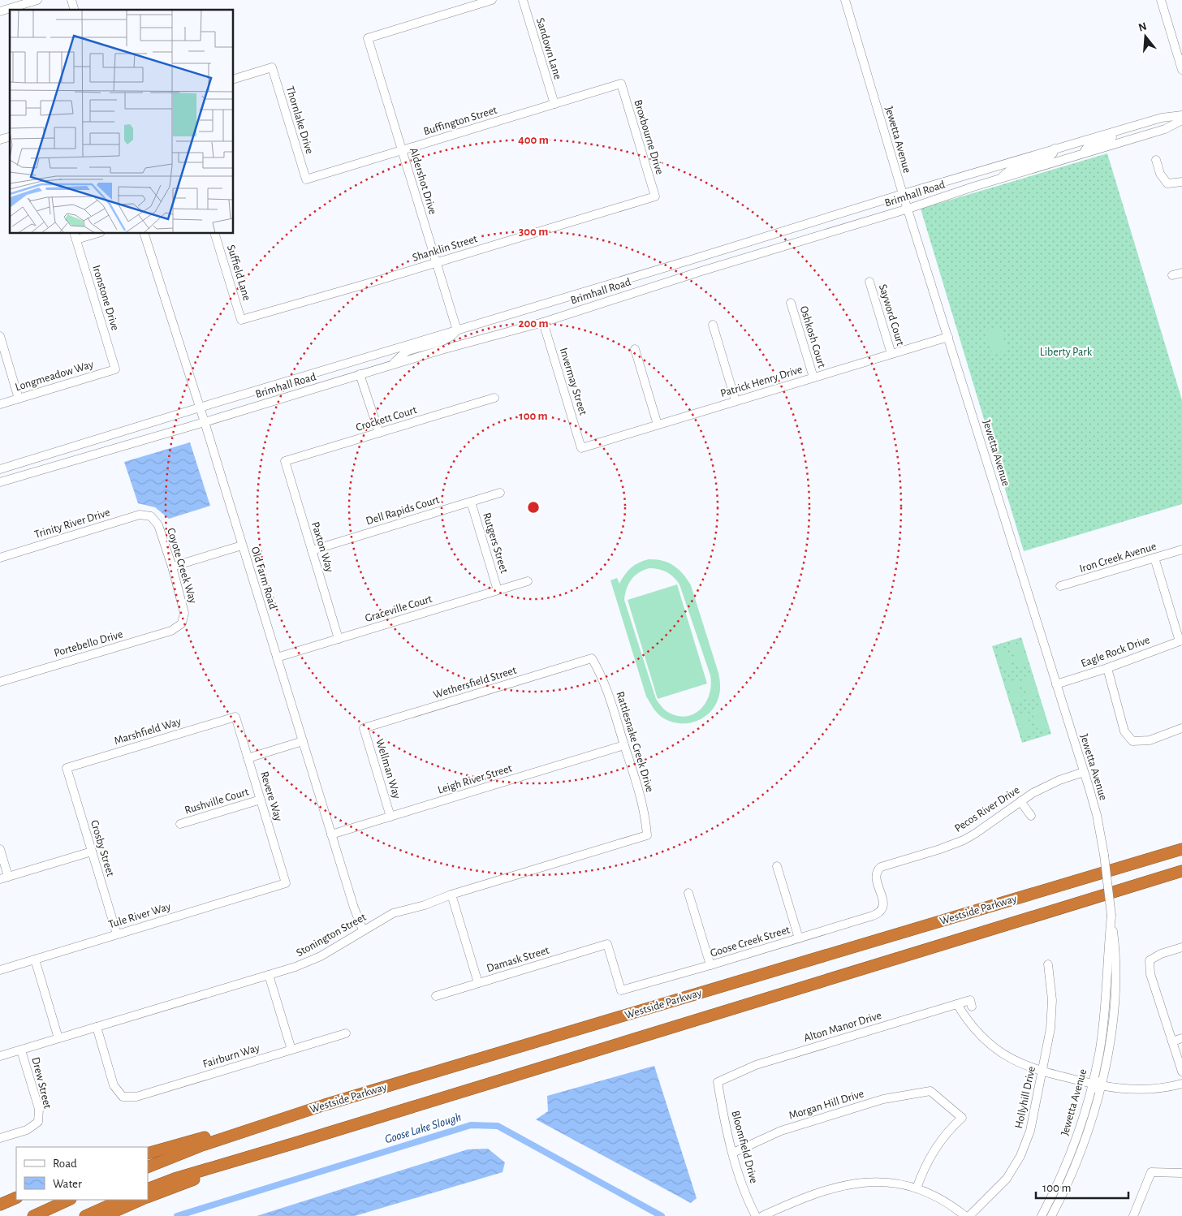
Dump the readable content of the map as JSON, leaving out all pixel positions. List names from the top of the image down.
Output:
{
  "streets": {
    "highway": ["Westside Parkway"],
    "street": [
      "Sandown Lane",
      "Thornlake Drive",
      "Buffington Street",
      "Broxbourne Drive",
      "Jewetta Avenue",
      "Aldershot Drive",
      "Brimhall Road",
      "Shanklin Street",
      "Suffield Lane",
      "Ironstone Drive",
      "Sayword Court",
      "Oshkosh Court",
      "Longmeadow Way",
      "Invermay Street",
      "Patrick Henry Drive",
      "Crockett Court",
      "Dell Rapids Court",
      "Trinity River Drive",
      "Rutgers Street",
      "Paxton Way",
      "Iron Creek Avenue",
      "Coyote Creek Way",
      "Old Farm Road",
      "Graceville Court",
      "Portebello Drive",
      "Eagle Rock Drive",
      "Wethersfield Street",
      "Marshfield Way",
      "Rattlesnake Creek Drive",
      "Wellman Way",
      "Leigh River Street",
      "Revere Way",
      "Rushville Court",
      "Pecos River Drive",
      "Crosby Street",
      "Tule River Way",
      "Stonington Street",
      "Goose Creek Street",
      "Damask Street",
      "Alton Manor Drive",
      "Fairburn Way",
      "Drew Street",
      "Hollyhill Drive",
      "Morgan Hill Drive",
      "Bloomfield Drive"
    ]
  },
  "crossings": [
    ["Sandown Lane", "Buffington Street"],
    ["Thornlake Drive", "Buffington Street"],
    ["Buffington Street", "Broxbourne Drive"],
    ["Buffington Street", "Aldershot Drive"],
    ["Broxbourne Drive", "Shanklin Street"],
    ["Jewetta Avenue", "Brimhall Road"],
    ["Jewetta Avenue", "Patrick Henry Drive"],
    ["Jewetta Avenue", "Eagle Rock Drive"],
    ["Jewetta Avenue", "Pecos River Drive"],
    ["Aldershot Drive", "Brimhall Road"],
    ["Aldershot Drive", "Shanklin Street"],
    ["Brimhall Road", "Invermay Street"],
    ["Brimhall Road", "Old Farm Road"],
    ["Shanklin Street", "Suffield Lane"],
    ["Ironstone Drive", "Longmeadow Way"],
    ["Sayword Court", "Patrick Henry Drive"],
    ["Oshkosh Court", "Patrick Henry Drive"],
    ["Invermay Street", "Patrick Henry Drive"],
    ["Crockett Court", "Paxton Way"],
    ["Dell Rapids Court", "Rutgers Street"],
    ["Dell Rapids Court", "Paxton Way"],
    ["Trinity River Drive", "Coyote Creek Way"],
    ["Rutgers Street", "Graceville Court"],
    ["Paxton Way", "Graceville Court"],
    ["Coyote Creek Way", "Portebello Drive"],
    ["Old Farm Road", "Graceville Court"],
    ["Old Farm Road", "Leigh River Street"],
    ["Old Farm Road", "Stonington Street"],
    ["Wethersfield Street", "Rattlesnake Creek Drive"],
    ["Wethersfield Street", "Wellman Way"],
    ["Marshfield Way", "Revere Way"],
    ["Marshfield Way", "Crosby Street"],
    ["Rattlesnake Creek Drive", "Leigh River Street"],
    ["Rattlesnake Creek Drive", "Stonington Street"],
    ["Wellman Way", "Leigh River Street"],
    ["Revere Way", "Rushville Court"],
    ["Revere Way", "Tule River Way"],
    ["Pecos River Drive", "Goose Creek Street"],
    ["Crosby Street", "Tule River Way"],
    ["Stonington Street", "Fairburn Way"],
    ["Stonington Street", "Drew Street"],
    ["Goose Creek Street", "Damask Street"],
    ["Alton Manor Drive", "Bloomfield Drive"],
    ["Morgan Hill Drive", "Bloomfield Drive"]
  ],
  "water": ["Goose Lake Slough"],
  "parks": ["Liberty Park"],
  "legend": ["Road", "Water"],
  "scale_bar": "100 m",
  "north": "top",
  "rings": [
    "400 m",
    "300 m",
    "200 m",
    "100 m"
  ]
}
